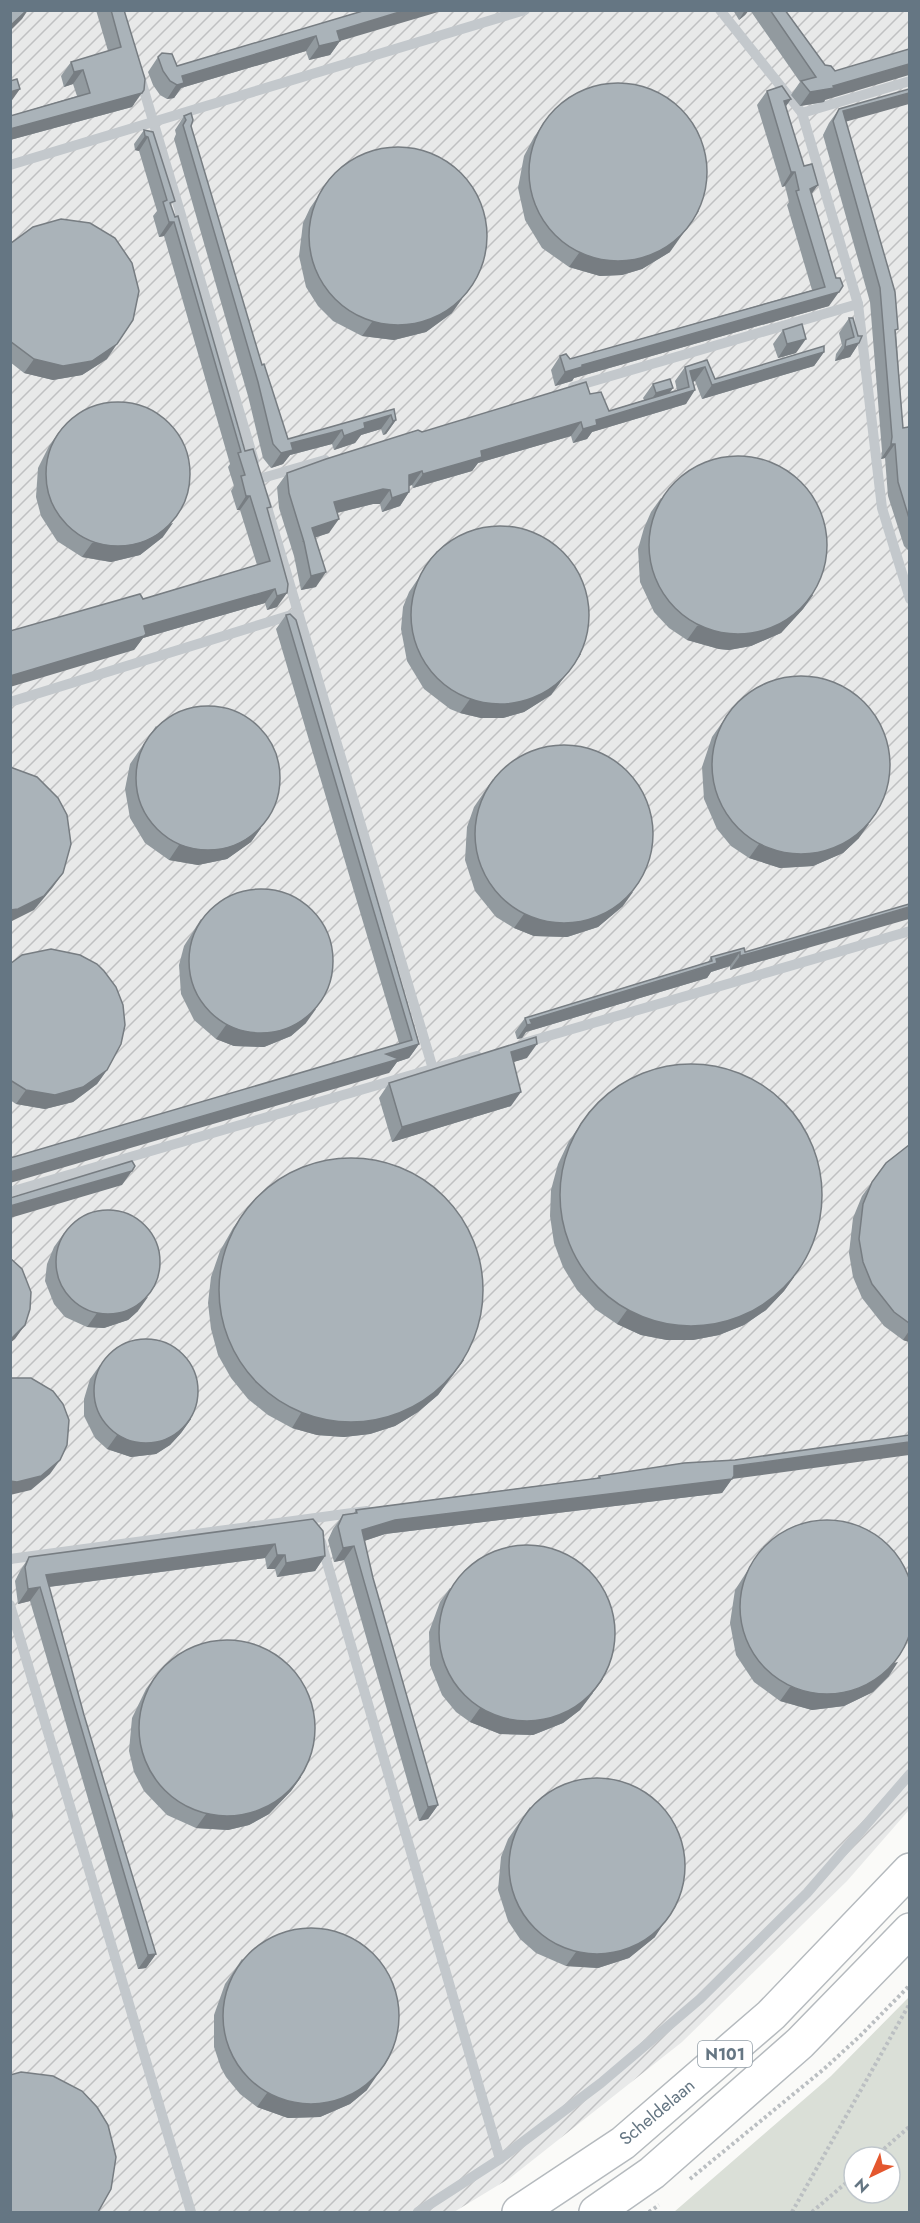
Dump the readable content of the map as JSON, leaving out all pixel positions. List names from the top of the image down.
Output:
{
  "streets": {
    "main road": ["N101", "Scheldelaan"]
  },
  "north": "bottom left"
}
